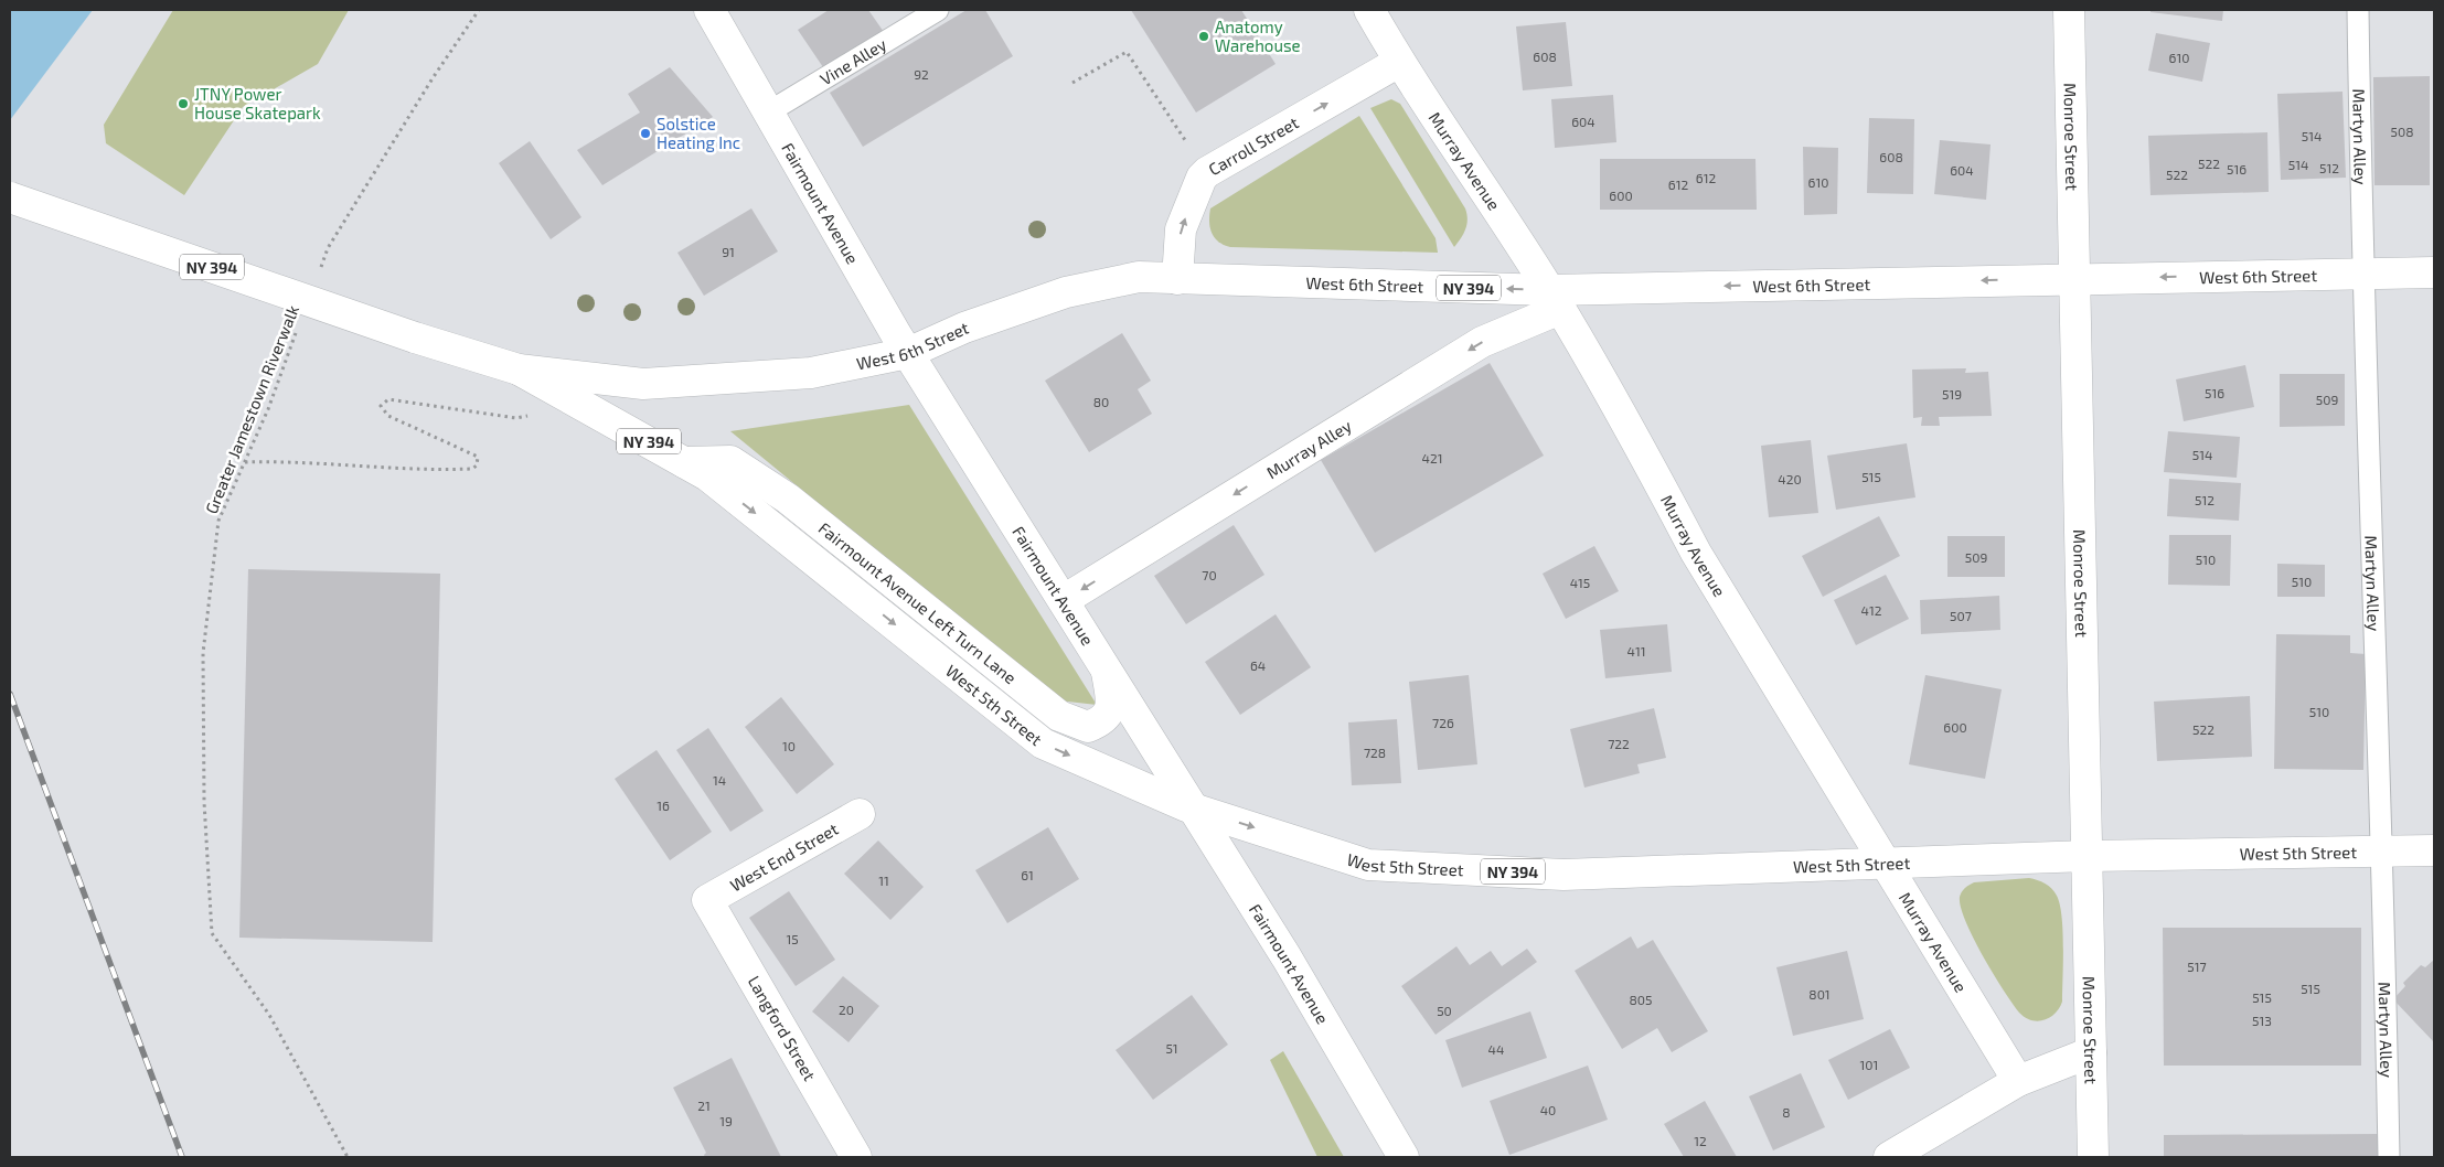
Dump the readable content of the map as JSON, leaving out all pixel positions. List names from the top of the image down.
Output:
{
  "streets": {
    "street": [
      "Monroe Street",
      "Carroll Street",
      "Murray Avenue",
      "Fairmount Avenue",
      "NY 394",
      "West 6th Street",
      "Murray Alley",
      "Fairmount Avenue Left Turn Lane",
      "West 5th Street",
      "West End Street",
      "Langford Street"
    ],
    "lane": ["Vine Alley", "Martyn Alley"],
    "path": ["Greater Jamestown Riverwalk"]
  },
  "crossings": [
    ["Vine Alley", "Fairmount Avenue"],
    ["Monroe Street", "West 6th Street"],
    ["Monroe Street", "West 5th Street"],
    ["Martyn Alley", "West 6th Street"],
    ["Martyn Alley", "West 5th Street"],
    ["Carroll Street", "Murray Avenue"],
    ["Carroll Street", "West 6th Street"],
    ["Murray Avenue", "West 6th Street"],
    ["Murray Avenue", "Murray Alley"],
    ["Murray Avenue", "West 5th Street"],
    ["Fairmount Avenue", "West 6th Street"],
    ["Fairmount Avenue", "Murray Alley"],
    ["Fairmount Avenue", "Fairmount Avenue Left Turn Lane"],
    ["Fairmount Avenue", "West 5th Street"],
    ["West 6th Street", "Murray Alley"],
    ["West 6th Street", "West 5th Street"],
    ["Fairmount Avenue Left Turn Lane", "West 5th Street"],
    ["West End Street", "Langford Street"]
  ],
  "one_way": [
    "Carroll Street",
    "West 6th Street",
    "Murray Alley",
    "West 5th Street"
  ],
  "places": ["Anatomy Warehouse", "JTNY Power House Skatepark", "Solstice Heating Inc"],
  "house_numbers": [
    "608",
    "610",
    "92",
    "604",
    "508",
    "514",
    "608",
    "522",
    "514",
    "512",
    "516",
    "604",
    "522",
    "612",
    "610",
    "612",
    "600",
    "91",
    "516",
    "519",
    "509",
    "80",
    "514",
    "421",
    "515",
    "420",
    "512",
    "509",
    "510",
    "70",
    "510",
    "415",
    "412",
    "507",
    "411",
    "64",
    "510",
    "726",
    "600",
    "522",
    "722",
    "10",
    "728",
    "14",
    "16",
    "61",
    "11",
    "15",
    "517",
    "515",
    "801",
    "515",
    "805",
    "20",
    "50",
    "513",
    "51",
    "44",
    "101",
    "21",
    "40",
    "8",
    "19",
    "12"
  ]
}
